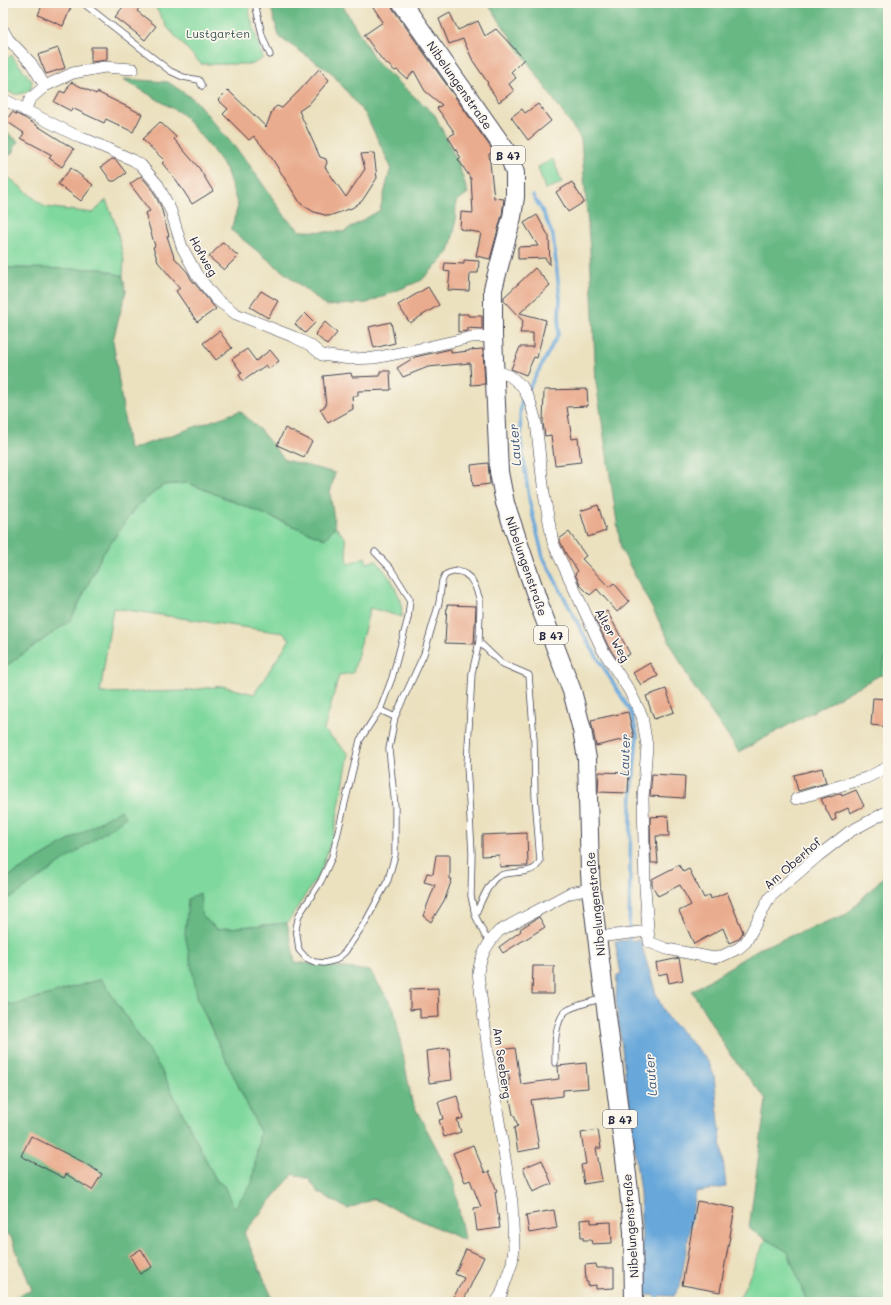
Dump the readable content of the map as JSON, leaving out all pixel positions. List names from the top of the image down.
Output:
{
  "streets": {
    "main road": ["Nibelungenstraße", "B 47"],
    "street": [
      "Hofweg",
      "Alter Weg",
      "Am Oberhof",
      "Am Seeberg"
    ]
  },
  "crossings": [
    ["Nibelungenstraße", "Hofweg"],
    ["Nibelungenstraße", "Alter Weg"],
    ["Nibelungenstraße", "Am Seeberg"],
    ["Alter Weg", "Am Oberhof"]
  ],
  "water": ["Lauter"],
  "parks": ["Lustgarten"]
}
